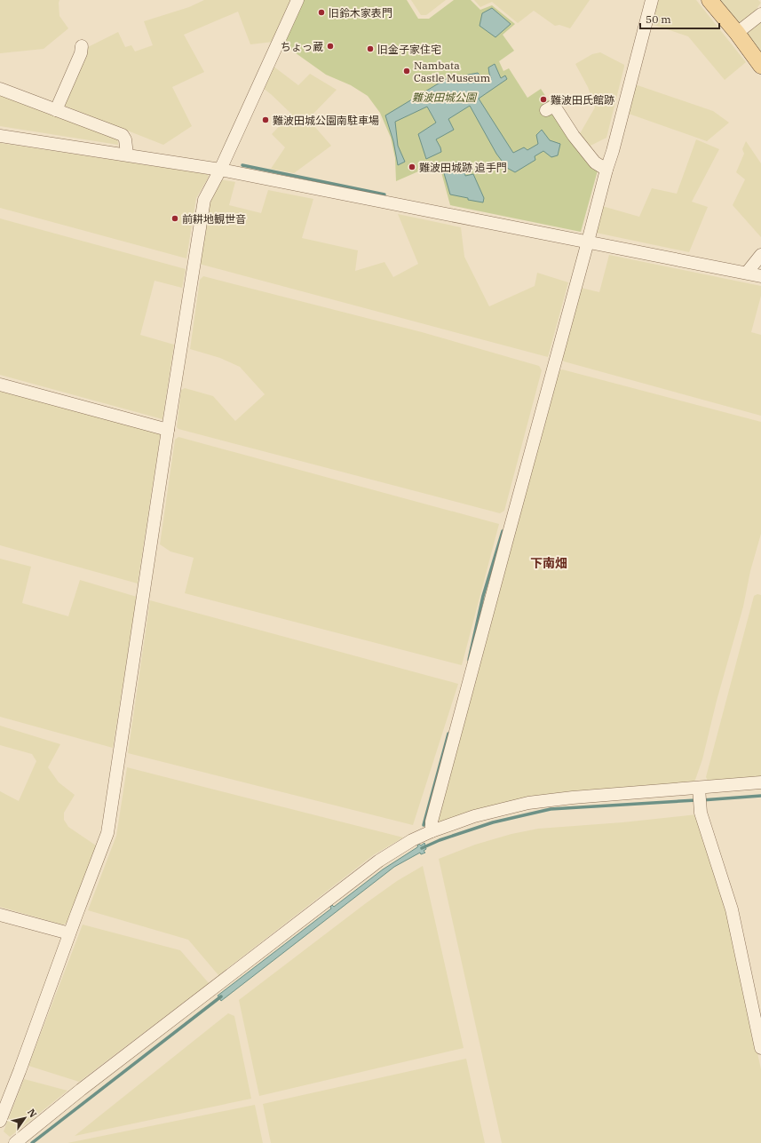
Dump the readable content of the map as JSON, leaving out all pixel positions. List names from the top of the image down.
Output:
{
  "districts": ["下南畑"],
  "parks": ["難波田城公園"],
  "places": [
    "旧鈴木家表門",
    "ちょっ蔵",
    "旧金子家住宅",
    "Nambata Castle Museum",
    "難波田氏館跡",
    "難波田城公園南駐車場",
    "難波田城跡 追手門",
    "前耕地観世音"
  ],
  "scale_bar": "50 m",
  "north": "top right"
}
